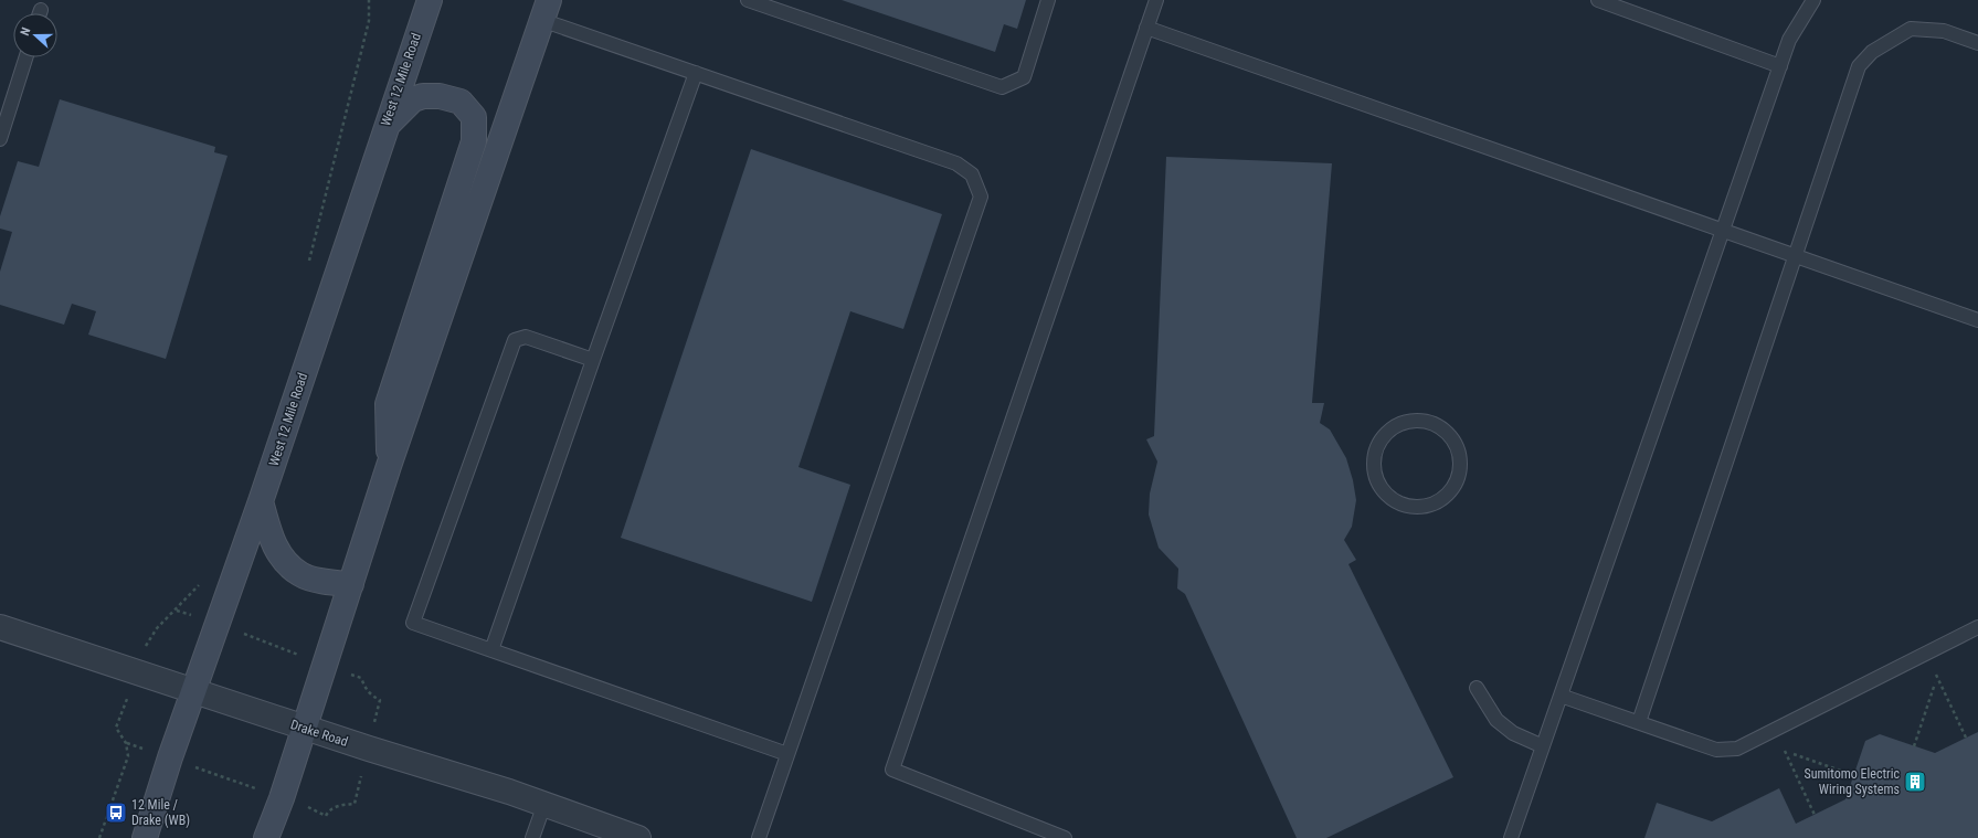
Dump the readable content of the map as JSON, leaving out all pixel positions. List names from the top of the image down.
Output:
{
  "streets": {
    "main road": ["West 12 Mile Road"],
    "street": ["Drake Road"]
  },
  "crossings": [
    ["West 12 Mile Road", "Drake Road"]
  ],
  "places": {
    "building": ["Sumitomo Electric Wiring Systems"],
    "bus stop": ["12 Mile / Drake (WB)"]
  },
  "north": "left"
}
